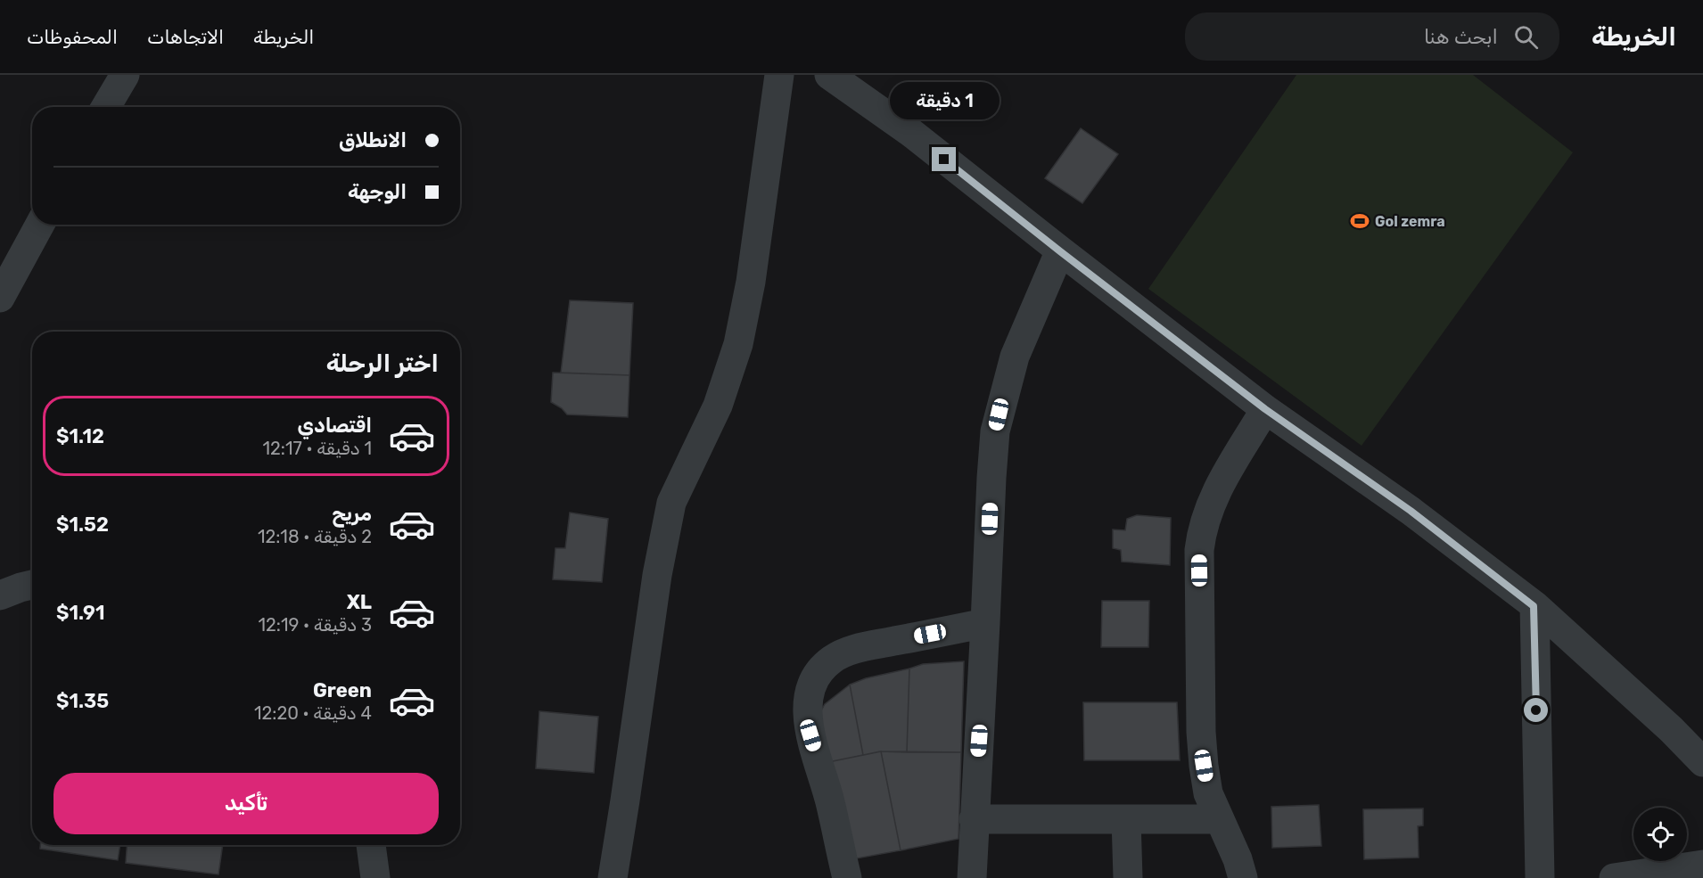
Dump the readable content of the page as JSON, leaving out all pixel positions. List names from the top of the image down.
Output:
{
  "places": {
    "sports": ["Gol zemra"]
  },
  "page": {
    "header": "الخريطة",
    "search": "ابحث هنا",
    "nav": ["الخريطة", "الاتجاهات", "المحفوظات"],
    "bubble": "1 دقيقة",
    "banner": ["الانطلاق", "الوجهة"],
    "heading": "اختر الرحلة",
    "list": [
      {
        "name": "اقتصادي",
        "note": "1 دقيقة · 12:17",
        "value": "$1.12"
      },
      {
        "name": "مريح",
        "note": "2 دقيقة · 12:18",
        "value": "$1.52"
      },
      {
        "name": "XL",
        "note": "3 دقيقة · 12:19",
        "value": "$1.91"
      },
      {
        "name": "Green",
        "note": "4 دقيقة · 12:20",
        "value": "$1.35"
      }
    ],
    "buttons": "تأكيد"
  }
}
